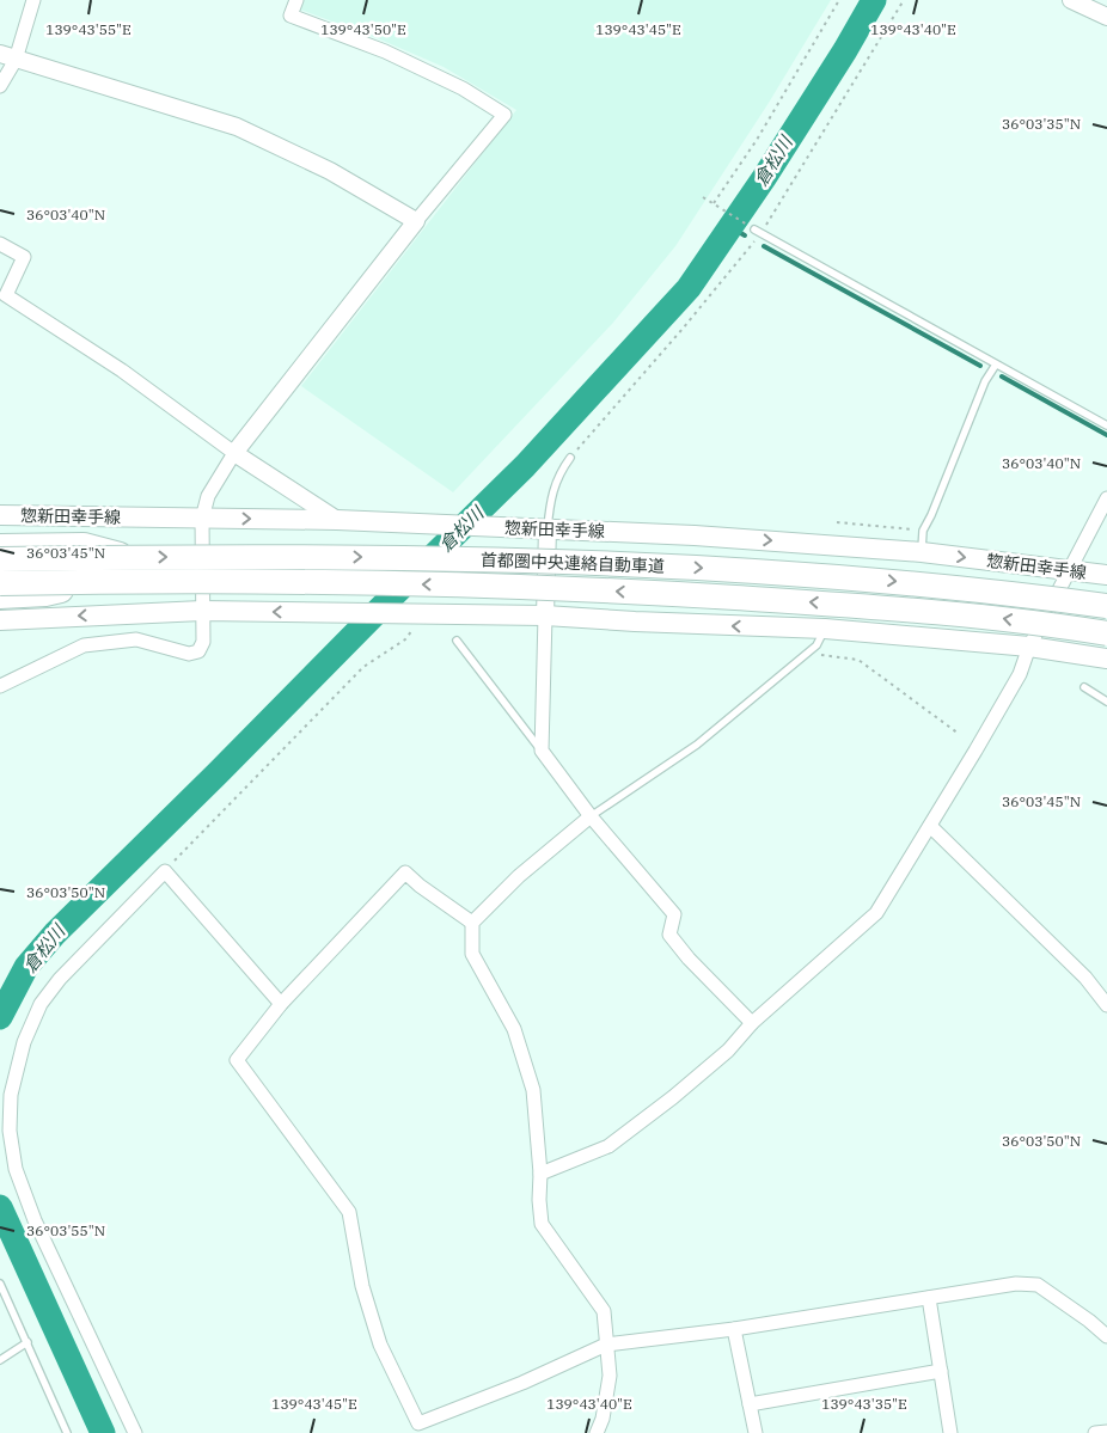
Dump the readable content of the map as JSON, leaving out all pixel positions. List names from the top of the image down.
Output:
{
  "streets": {
    "highway": ["首都圏中央連絡自動車道"],
    "main road": ["惣新田幸手線"]
  },
  "water": ["倉松川"],
  "coordinates": [
    "139°43'55\"E",
    "139°43'50\"E",
    "139°43'45\"E",
    "139°43'40\"E",
    "36°03'35\"N",
    "36°03'40\"N",
    "36°03'45\"N",
    "36°03'50\"N",
    "36°03'55\"N",
    "139°43'35\"E"
  ]
}
